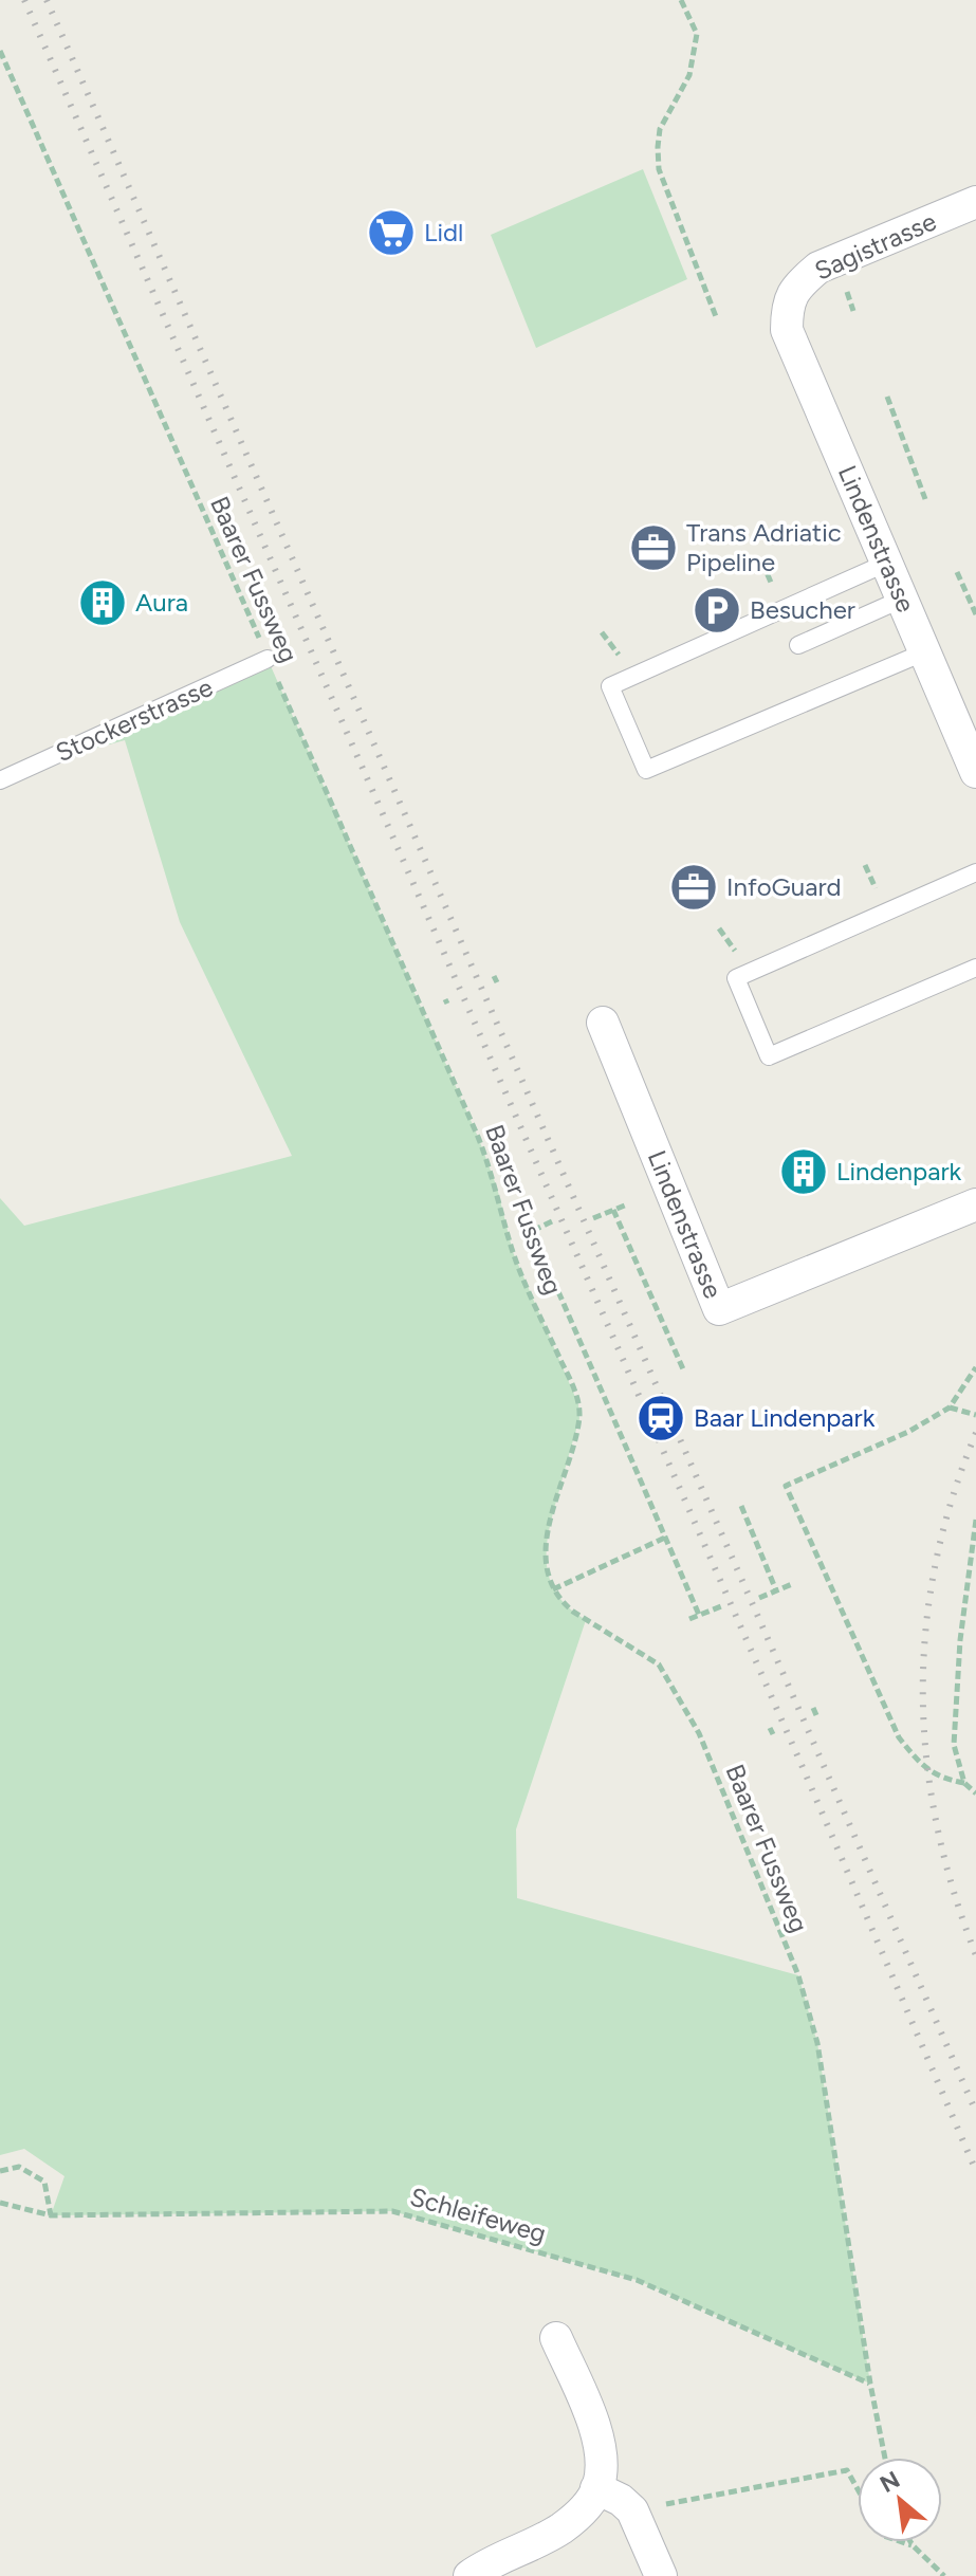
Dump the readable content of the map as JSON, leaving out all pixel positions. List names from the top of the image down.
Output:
{
  "streets": {
    "street": ["Sagistrasse", "Lindenstrasse"],
    "lane": ["Stockerstrasse"],
    "path": ["Baarer Fussweg", "Schleifeweg"]
  },
  "crossings": [
    ["Sagistrasse", "Lindenstrasse"],
    ["Baarer Fussweg", "Stockerstrasse"],
    ["Baarer Fussweg", "Schleifeweg"]
  ],
  "places": {
    "supermarket": ["Lidl"],
    "office": ["Trans Adriatic Pipeline", "InfoGuard"],
    "building": ["Aura", "Lindenpark"],
    "parking": ["Besucher"],
    "station": ["Baar Lindenpark"]
  },
  "north": "top left"
}
